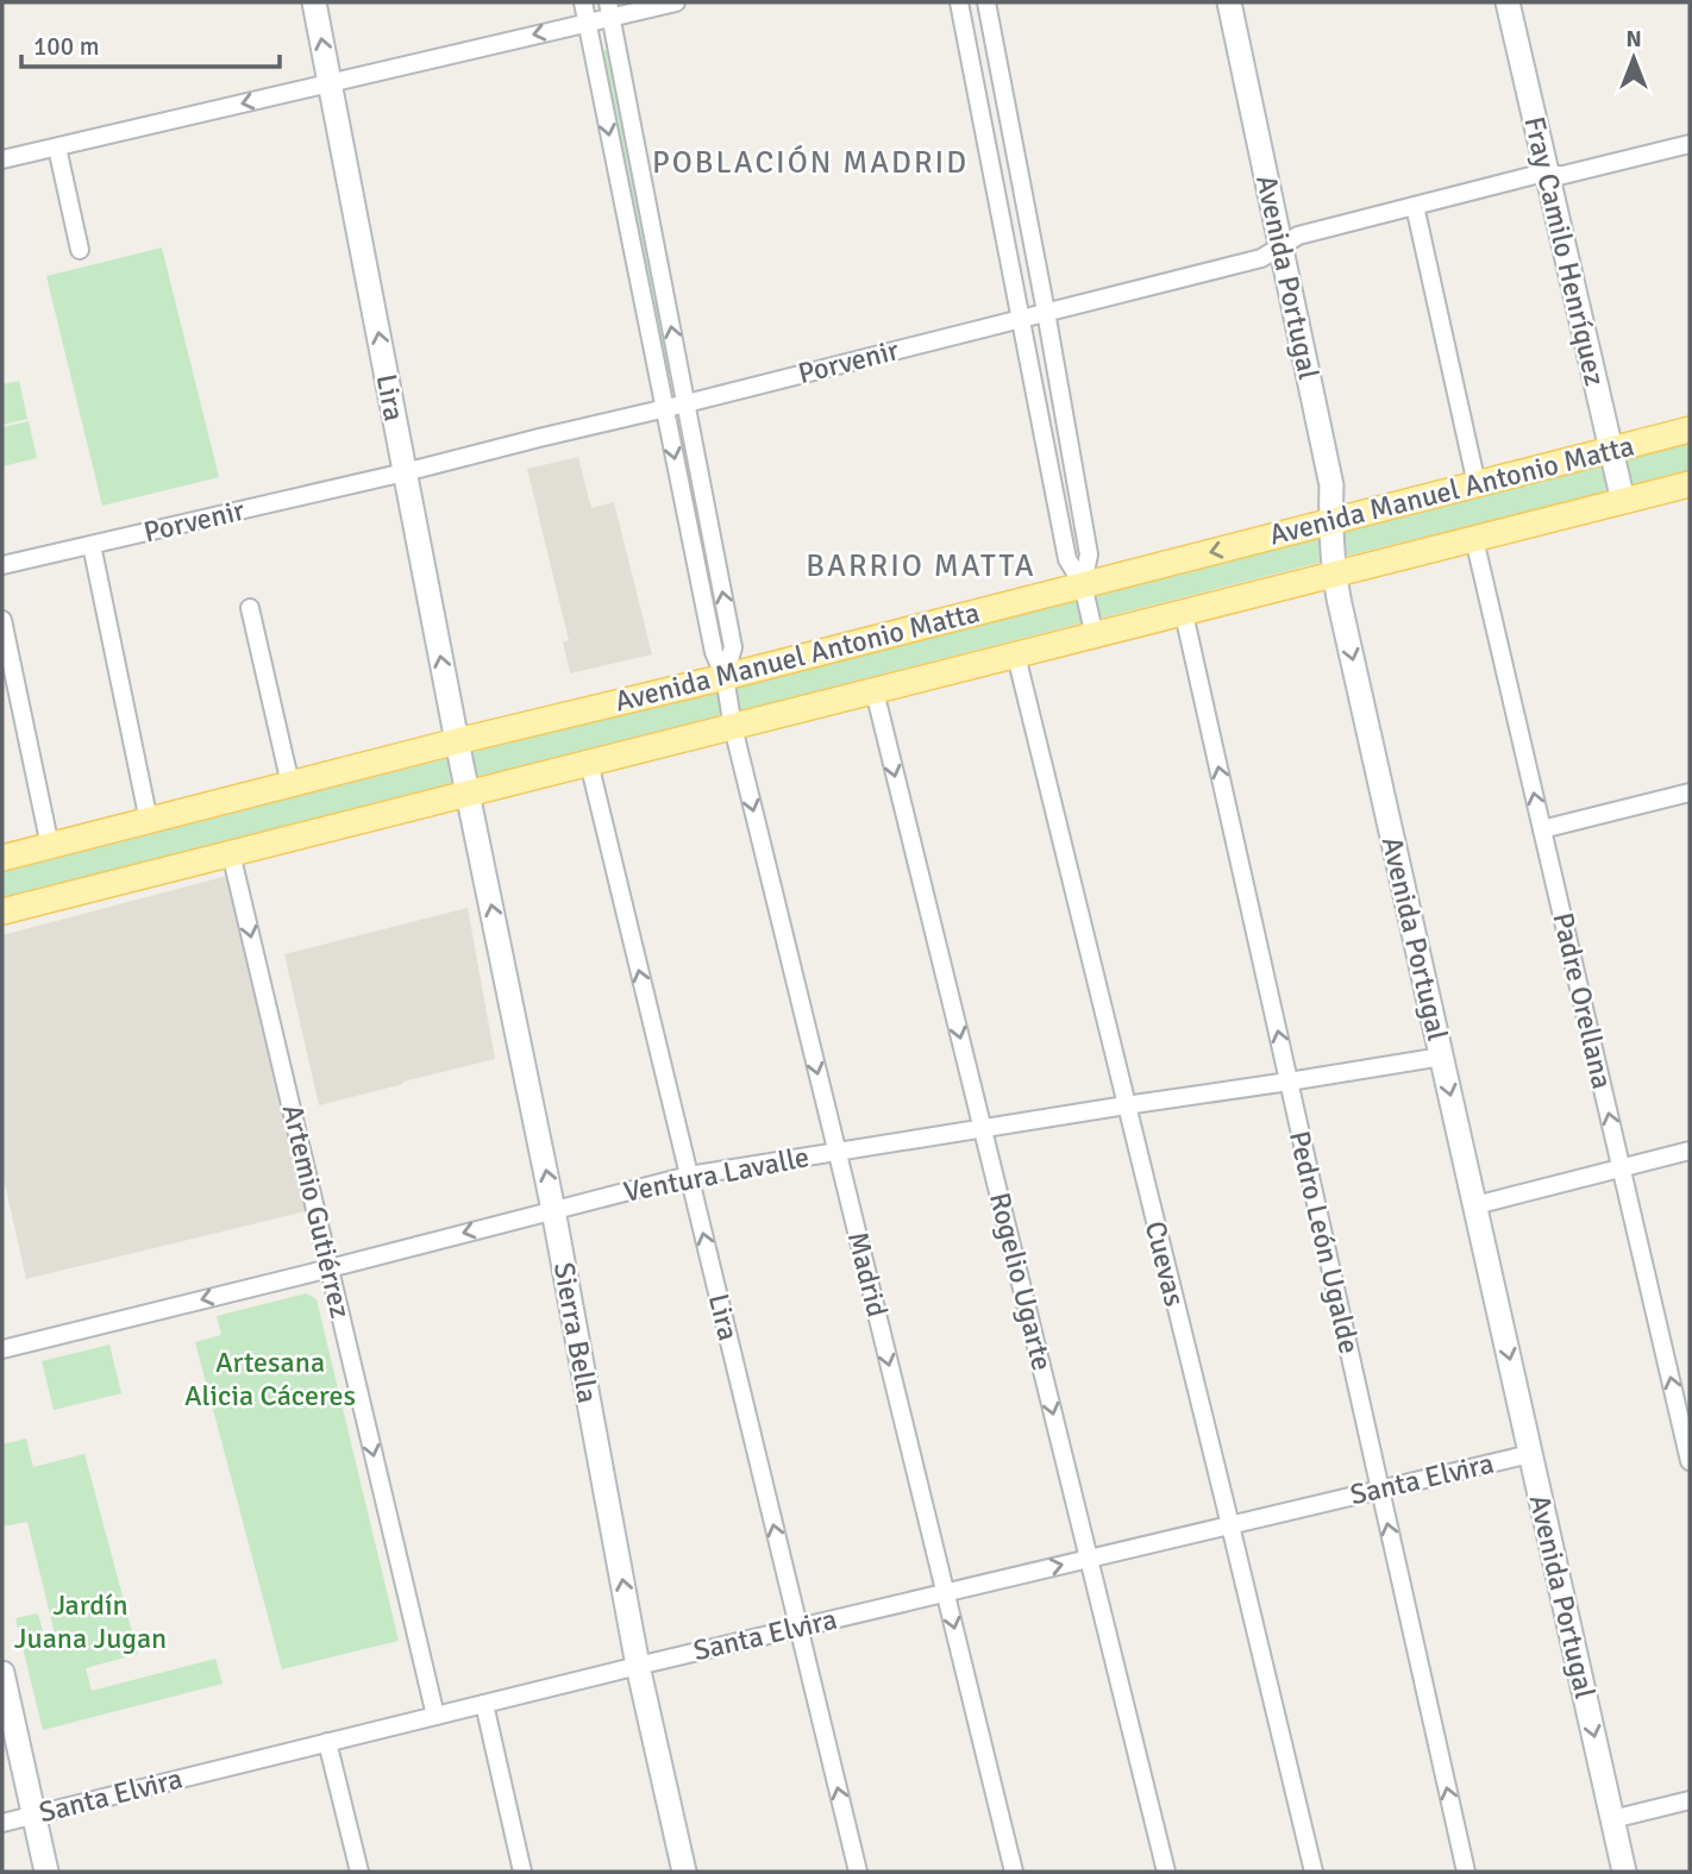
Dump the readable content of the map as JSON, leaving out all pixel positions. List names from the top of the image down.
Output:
{
  "streets": {
    "main road": [
      "Fray Camilo Henríquez",
      "Avenida Portugal",
      "Lira",
      "Avenida Manuel Antonio Matta",
      "Sierra Bella"
    ],
    "street": [
      "Porvenir",
      "Padre Orellana",
      "Ventura Lavalle",
      "Artemio Gutiérrez",
      "Pedro León Ugalde",
      "Cuevas",
      "Madrid",
      "Rogelio Ugarte",
      "Santa Elvira"
    ]
  },
  "crossings": [
    ["Fray Camilo Henríquez", "Porvenir"],
    ["Fray Camilo Henríquez", "Avenida Manuel Antonio Matta"],
    ["Avenida Portugal", "Porvenir"],
    ["Avenida Portugal", "Avenida Manuel Antonio Matta"],
    ["Avenida Portugal", "Ventura Lavalle"],
    ["Avenida Portugal", "Santa Elvira"],
    ["Porvenir", "Lira"],
    ["Porvenir", "Madrid"],
    ["Lira", "Avenida Manuel Antonio Matta"],
    ["Lira", "Ventura Lavalle"],
    ["Lira", "Sierra Bella"],
    ["Lira", "Santa Elvira"],
    ["Avenida Manuel Antonio Matta", "Padre Orellana"],
    ["Avenida Manuel Antonio Matta", "Artemio Gutiérrez"],
    ["Avenida Manuel Antonio Matta", "Pedro León Ugalde"],
    ["Avenida Manuel Antonio Matta", "Cuevas"],
    ["Avenida Manuel Antonio Matta", "Madrid"],
    ["Avenida Manuel Antonio Matta", "Rogelio Ugarte"],
    ["Avenida Manuel Antonio Matta", "Sierra Bella"],
    ["Ventura Lavalle", "Artemio Gutiérrez"],
    ["Ventura Lavalle", "Pedro León Ugalde"],
    ["Ventura Lavalle", "Cuevas"],
    ["Ventura Lavalle", "Madrid"],
    ["Ventura Lavalle", "Rogelio Ugarte"],
    ["Ventura Lavalle", "Sierra Bella"],
    ["Artemio Gutiérrez", "Santa Elvira"],
    ["Pedro León Ugalde", "Santa Elvira"],
    ["Cuevas", "Santa Elvira"],
    ["Madrid", "Santa Elvira"],
    ["Rogelio Ugarte", "Santa Elvira"],
    ["Sierra Bella", "Santa Elvira"]
  ],
  "one_way": [
    "Avenida Portugal",
    "Lira",
    "Padre Orellana",
    "Ventura Lavalle",
    "Artemio Gutiérrez",
    "Pedro León Ugalde",
    "Rogelio Ugarte",
    "Sierra Bella"
  ],
  "districts": ["POBLACIÓN MADRID", "BARRIO MATTA"],
  "parks": ["Artesana Alicia Cáceres", "Jardín Juana Jugan"],
  "scale_bar": "100 m",
  "north": "top"
}
